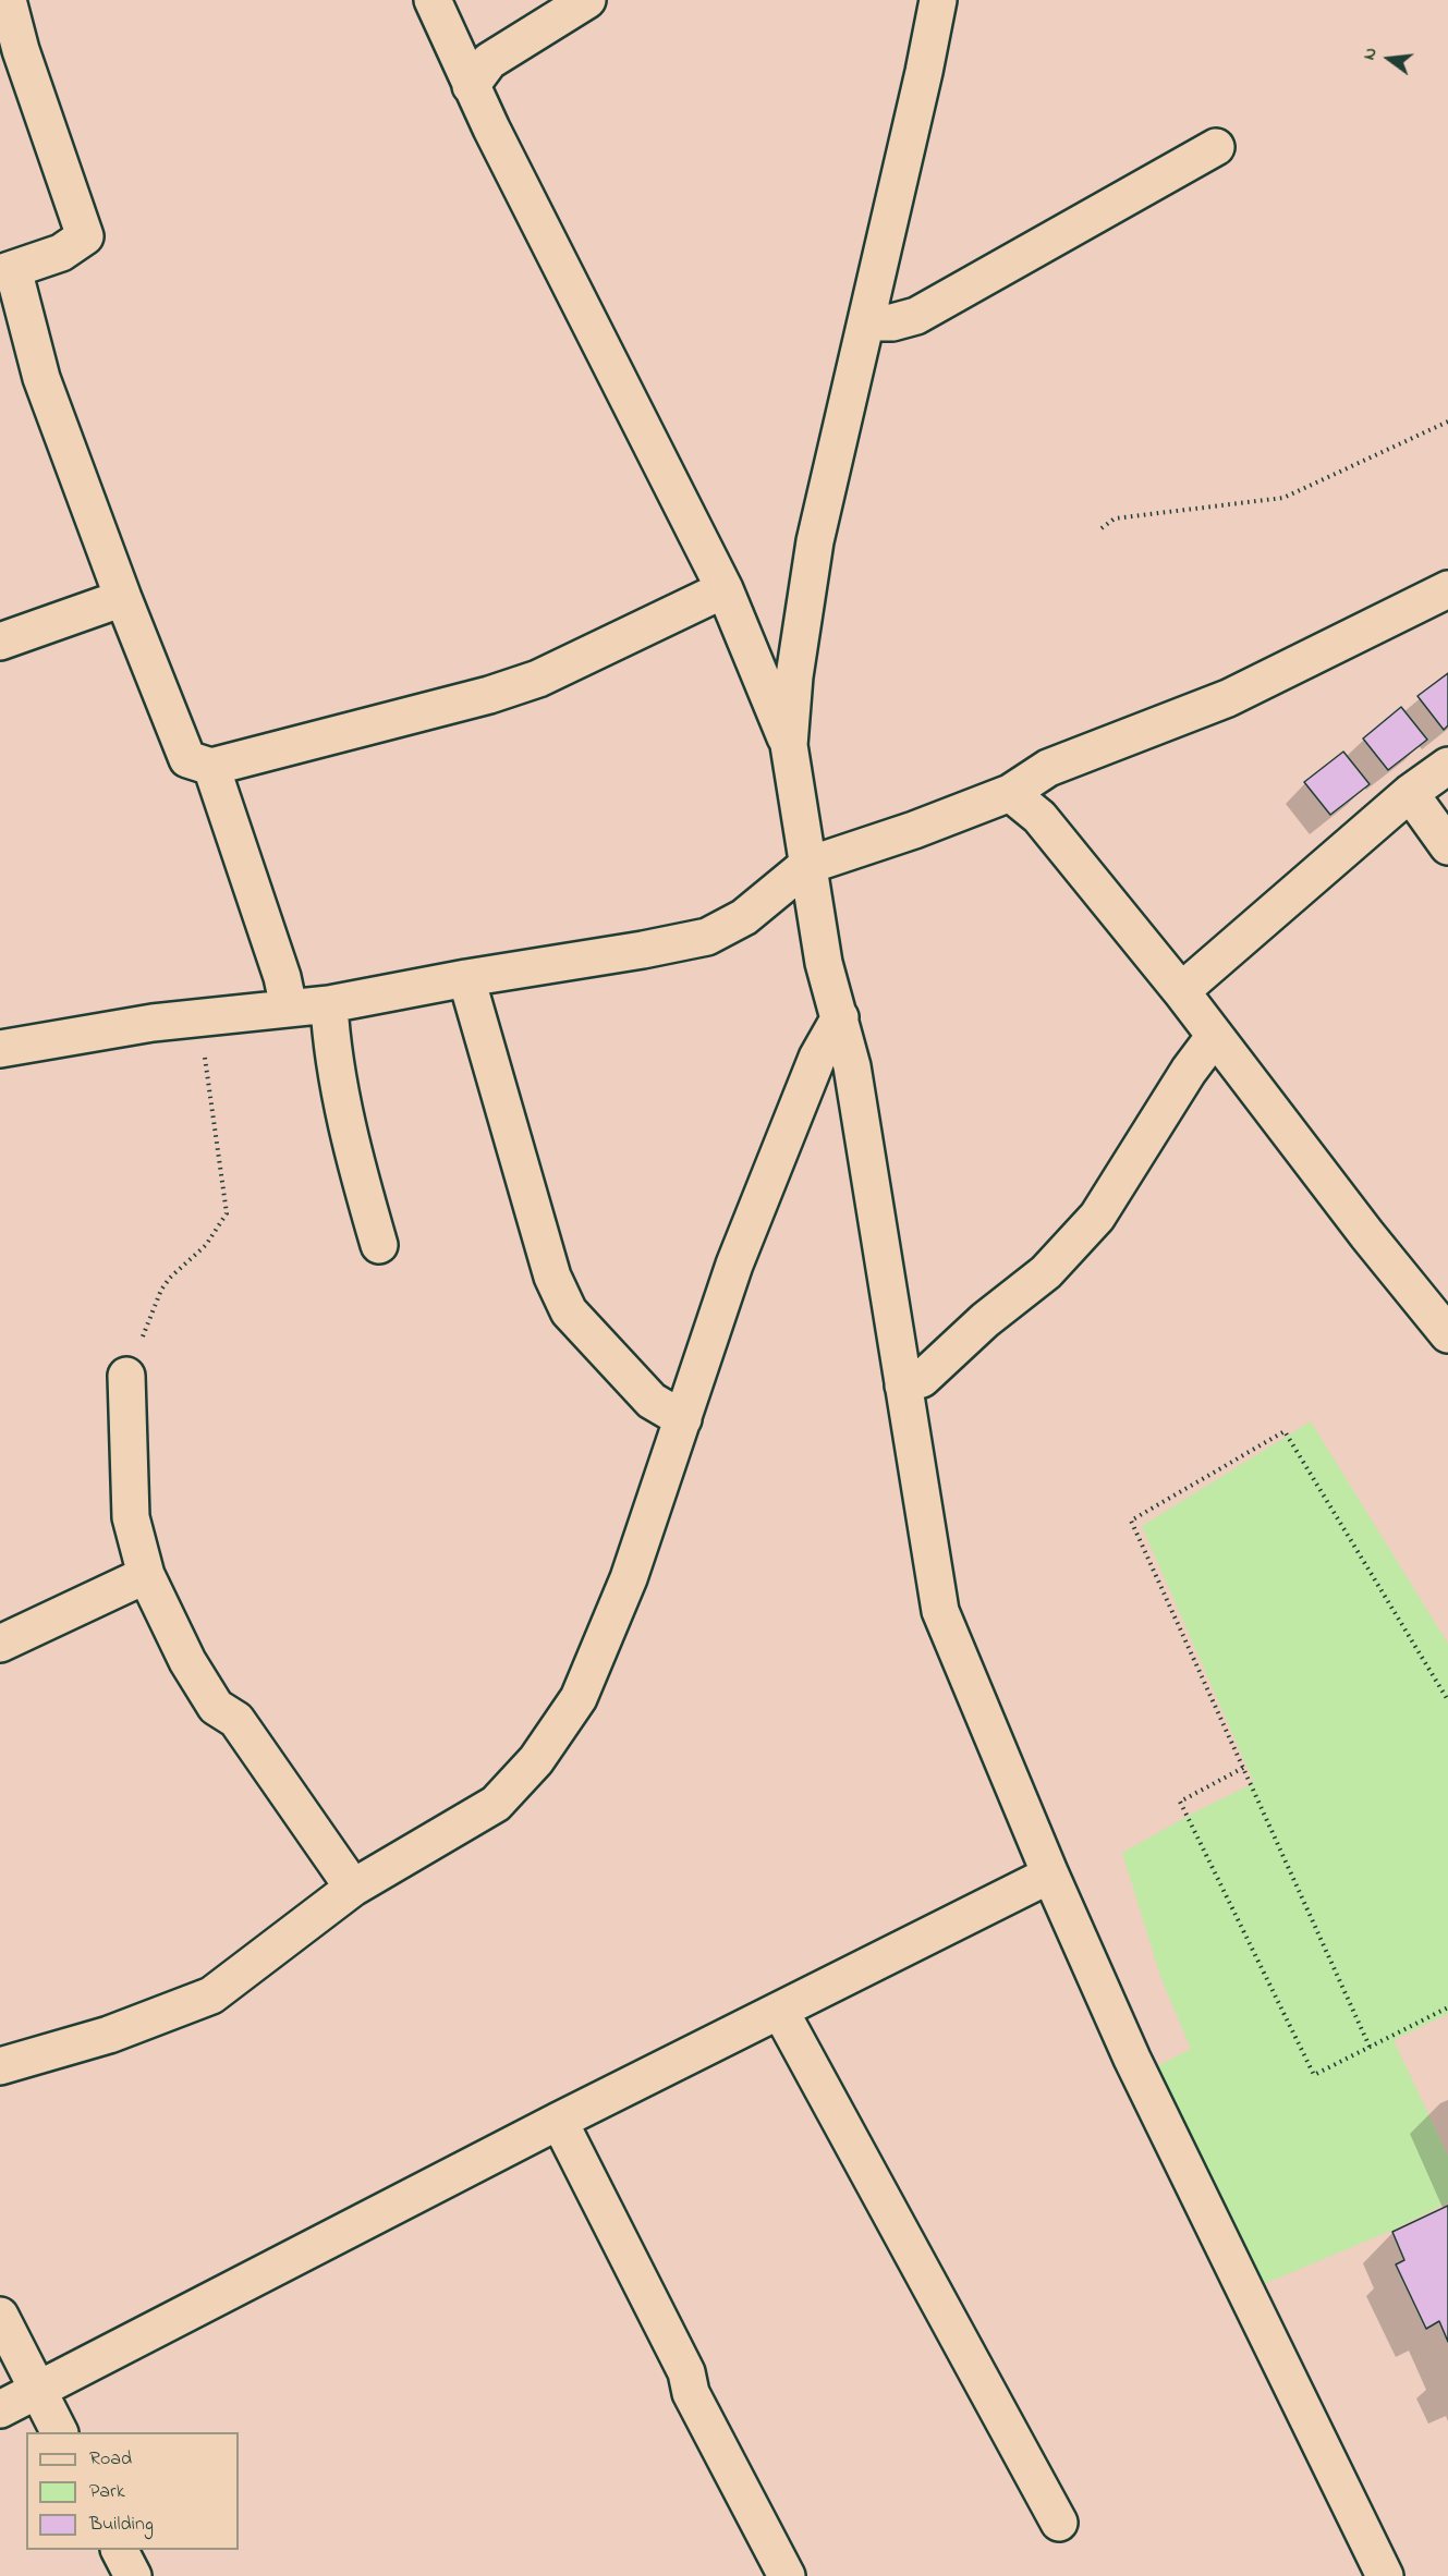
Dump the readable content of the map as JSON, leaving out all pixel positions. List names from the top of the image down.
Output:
{
  "legend": ["Road", "Park", "Building"],
  "north": "left"
}
